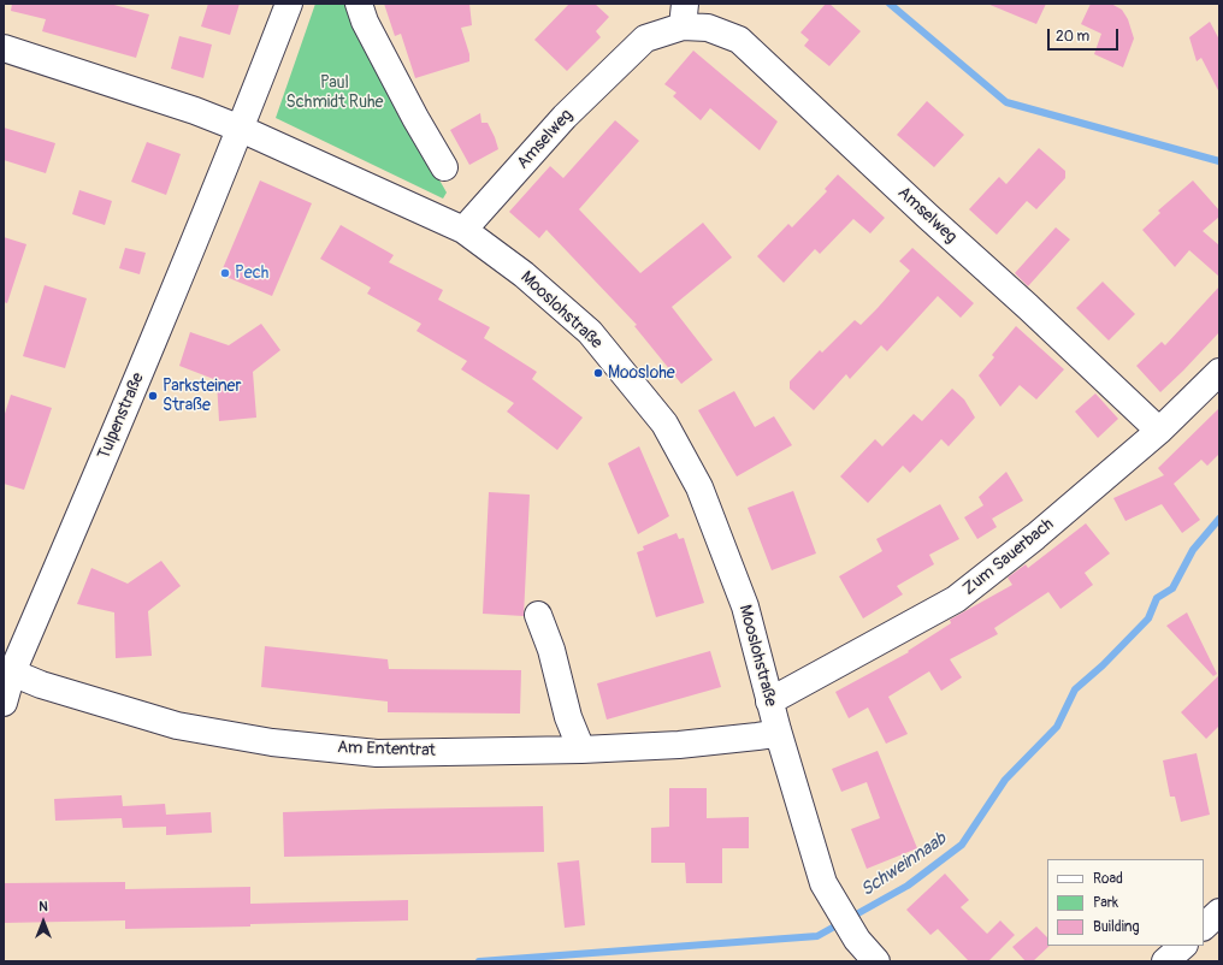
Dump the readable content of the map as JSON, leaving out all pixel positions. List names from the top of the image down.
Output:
{
  "streets": {
    "street": [
      "Amselweg",
      "Mooslohstraße",
      "Tulpenstraße",
      "Zum Sauerbach",
      "Am Ententrat"
    ]
  },
  "crossings": [
    ["Amselweg", "Mooslohstraße"],
    ["Amselweg", "Zum Sauerbach"],
    ["Mooslohstraße", "Tulpenstraße"],
    ["Mooslohstraße", "Zum Sauerbach"],
    ["Mooslohstraße", "Am Ententrat"],
    ["Tulpenstraße", "Am Ententrat"]
  ],
  "water": ["Schweinnaab"],
  "parks": ["Paul Schmidt Ruhe"],
  "places": ["Pech", "Mooslohe", "Parksteiner Straße"],
  "legend": ["Road", "Park", "Building"],
  "scale_bar": "20 m",
  "north": "top"
}
